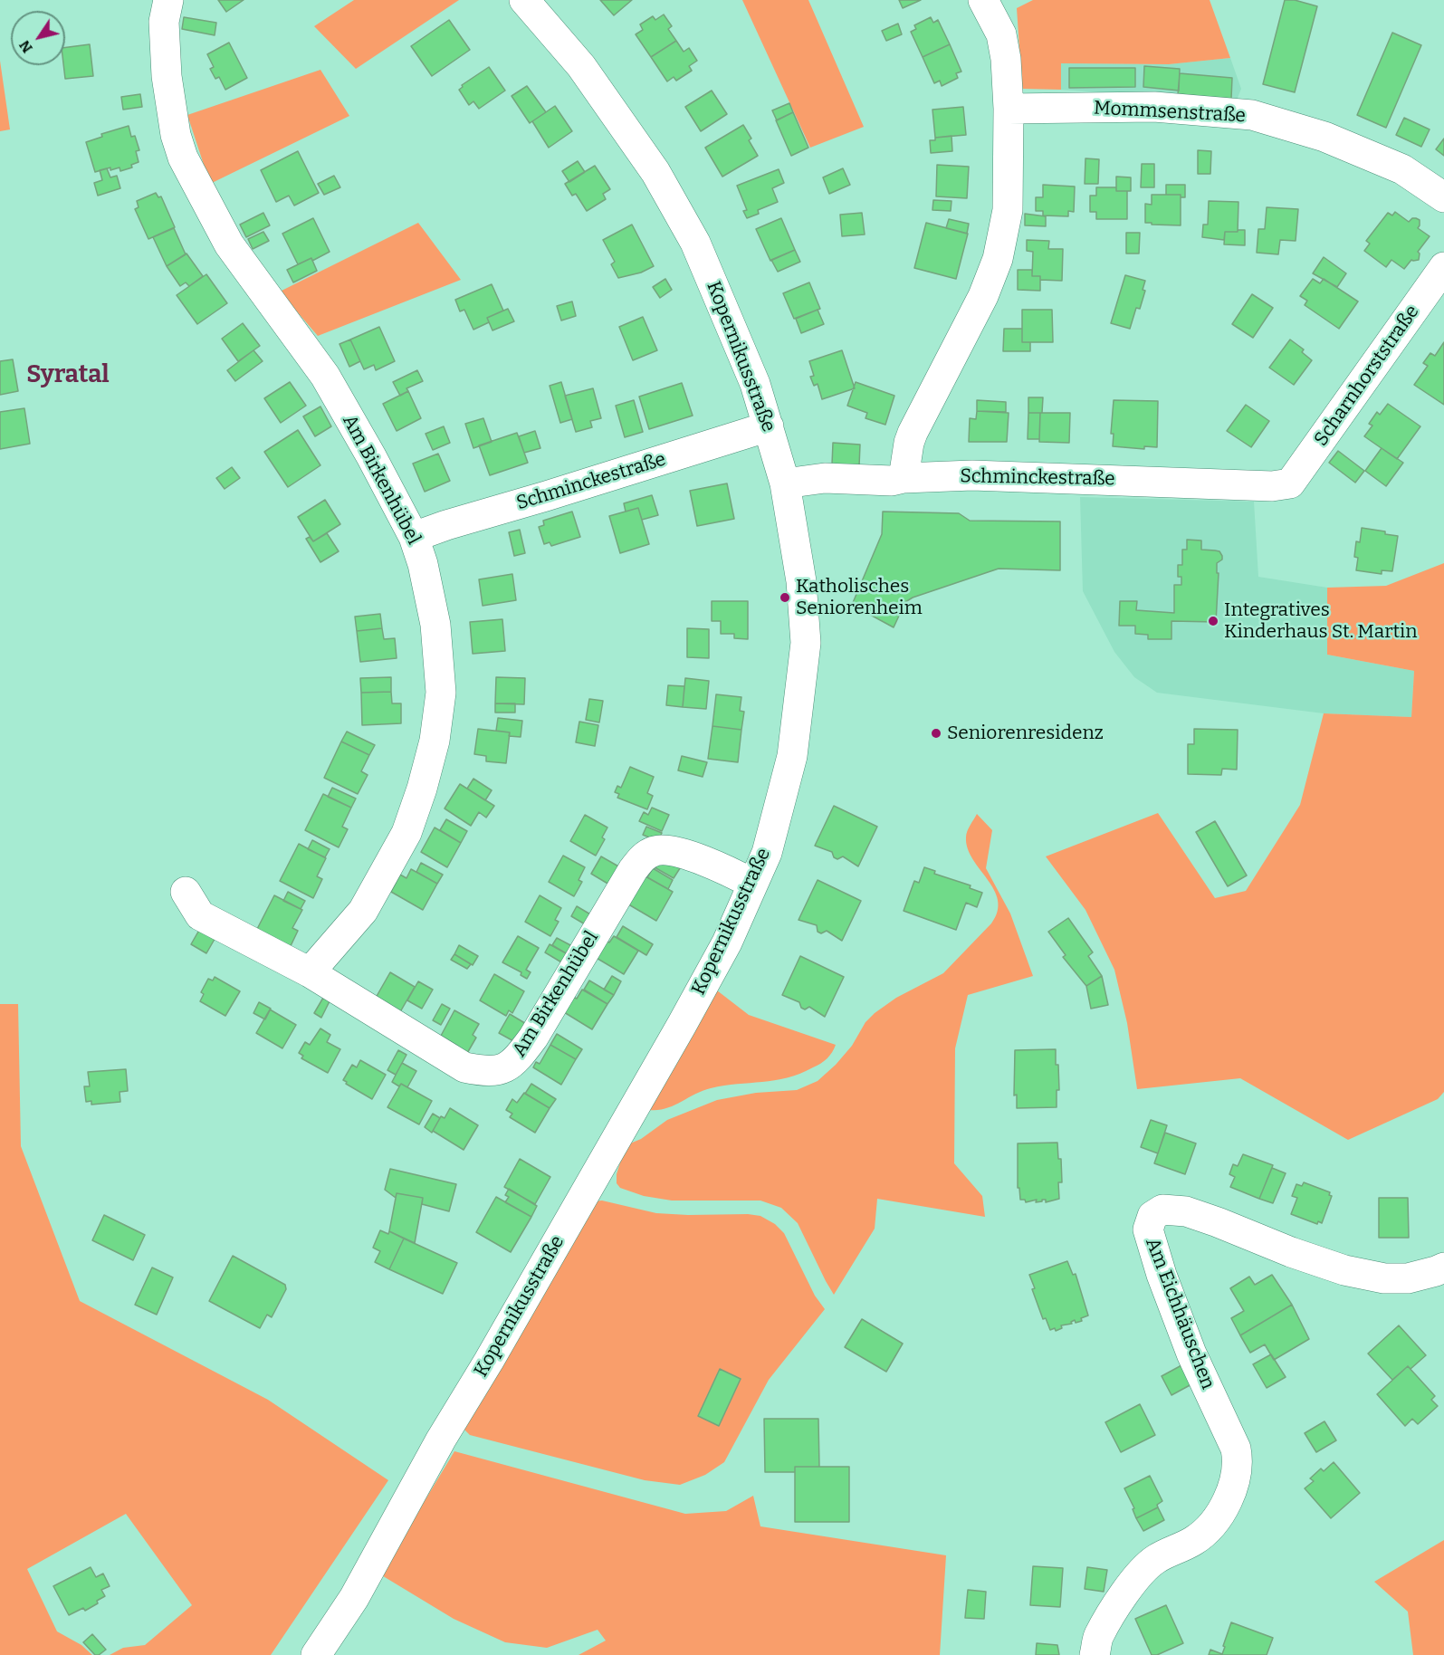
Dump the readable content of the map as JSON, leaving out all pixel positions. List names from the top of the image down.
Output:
{
  "streets": {
    "street": [
      "Mommsenstraße",
      "Kopernikusstraße",
      "Scharnhorststraße",
      "Schminckestraße",
      "Am Birkenhübel",
      "Am Eichhäuschen"
    ]
  },
  "crossings": [
    ["Kopernikusstraße", "Schminckestraße"],
    ["Kopernikusstraße", "Am Birkenhübel"],
    ["Scharnhorststraße", "Schminckestraße"],
    ["Schminckestraße", "Am Birkenhübel"]
  ],
  "districts": ["Syratal"],
  "places": ["Katholisches Seniorenheim", "Integratives Kinderhaus St. Martin", "Seniorenresidenz"],
  "north": "bottom left"
}
